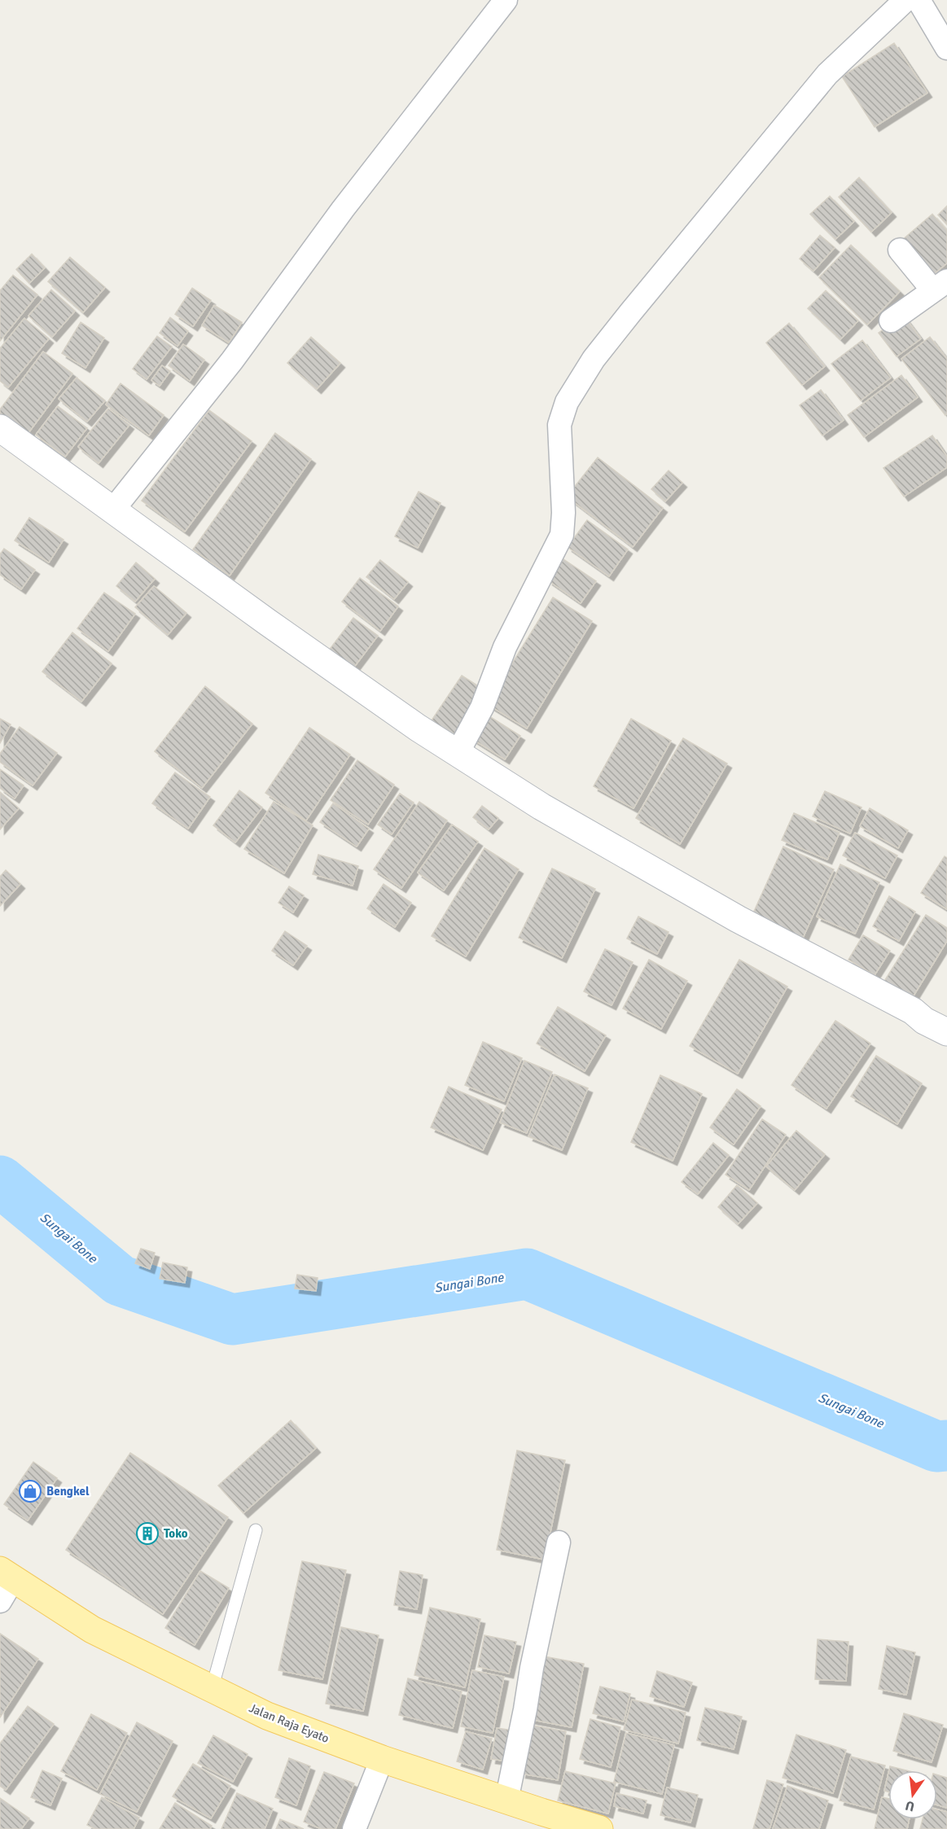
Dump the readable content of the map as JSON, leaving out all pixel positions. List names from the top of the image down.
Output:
{
  "streets": {
    "main road": ["Jalan Raja Eyato"]
  },
  "water": ["Sungai Bone"],
  "places": {
    "shop": ["Bengkel"],
    "building": ["Toko"]
  },
  "north": "bottom"
}
